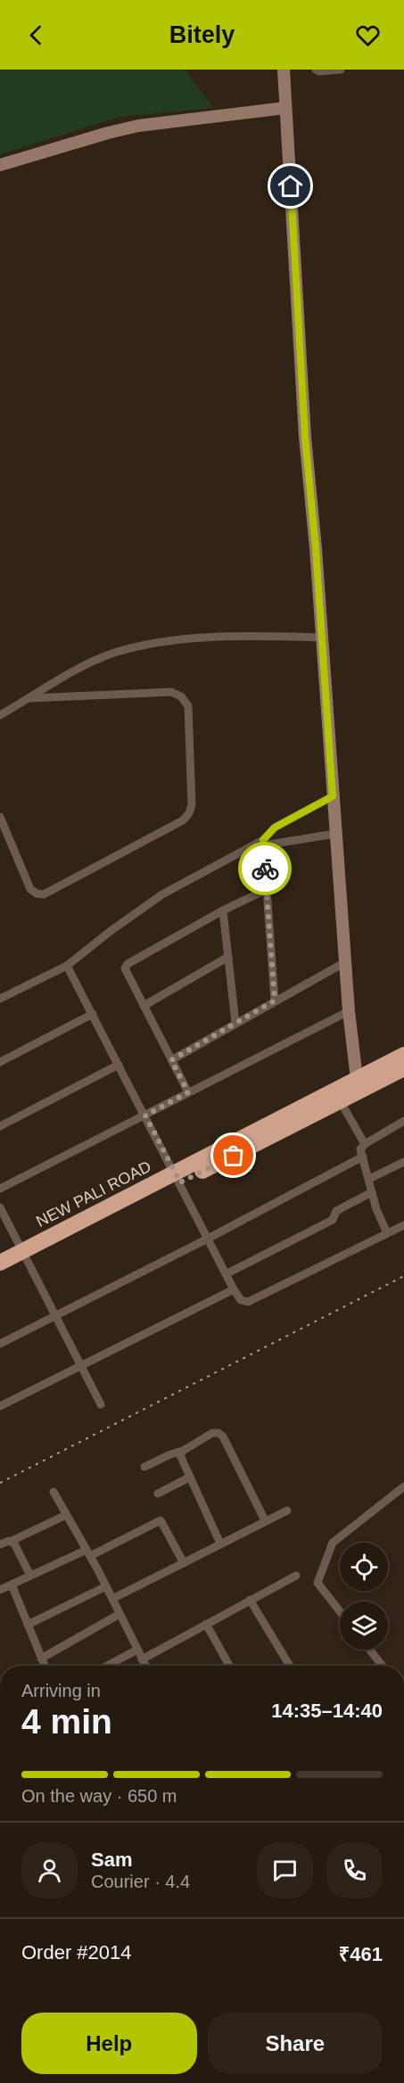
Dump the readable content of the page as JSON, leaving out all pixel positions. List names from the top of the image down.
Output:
{
  "streets": {
    "highway": ["NEW PALI ROAD"]
  },
  "page": {
    "header": "Bitely",
    "heading": ["4 min", "Arriving in", "14:35–14:40"],
    "panel": [
      "Sam",
      "Courier · 4.4",
      "Order #2014",
      "₹461"
    ],
    "bar": "On the way · 650 m",
    "buttons": ["Help", "Share"]
  }
}
